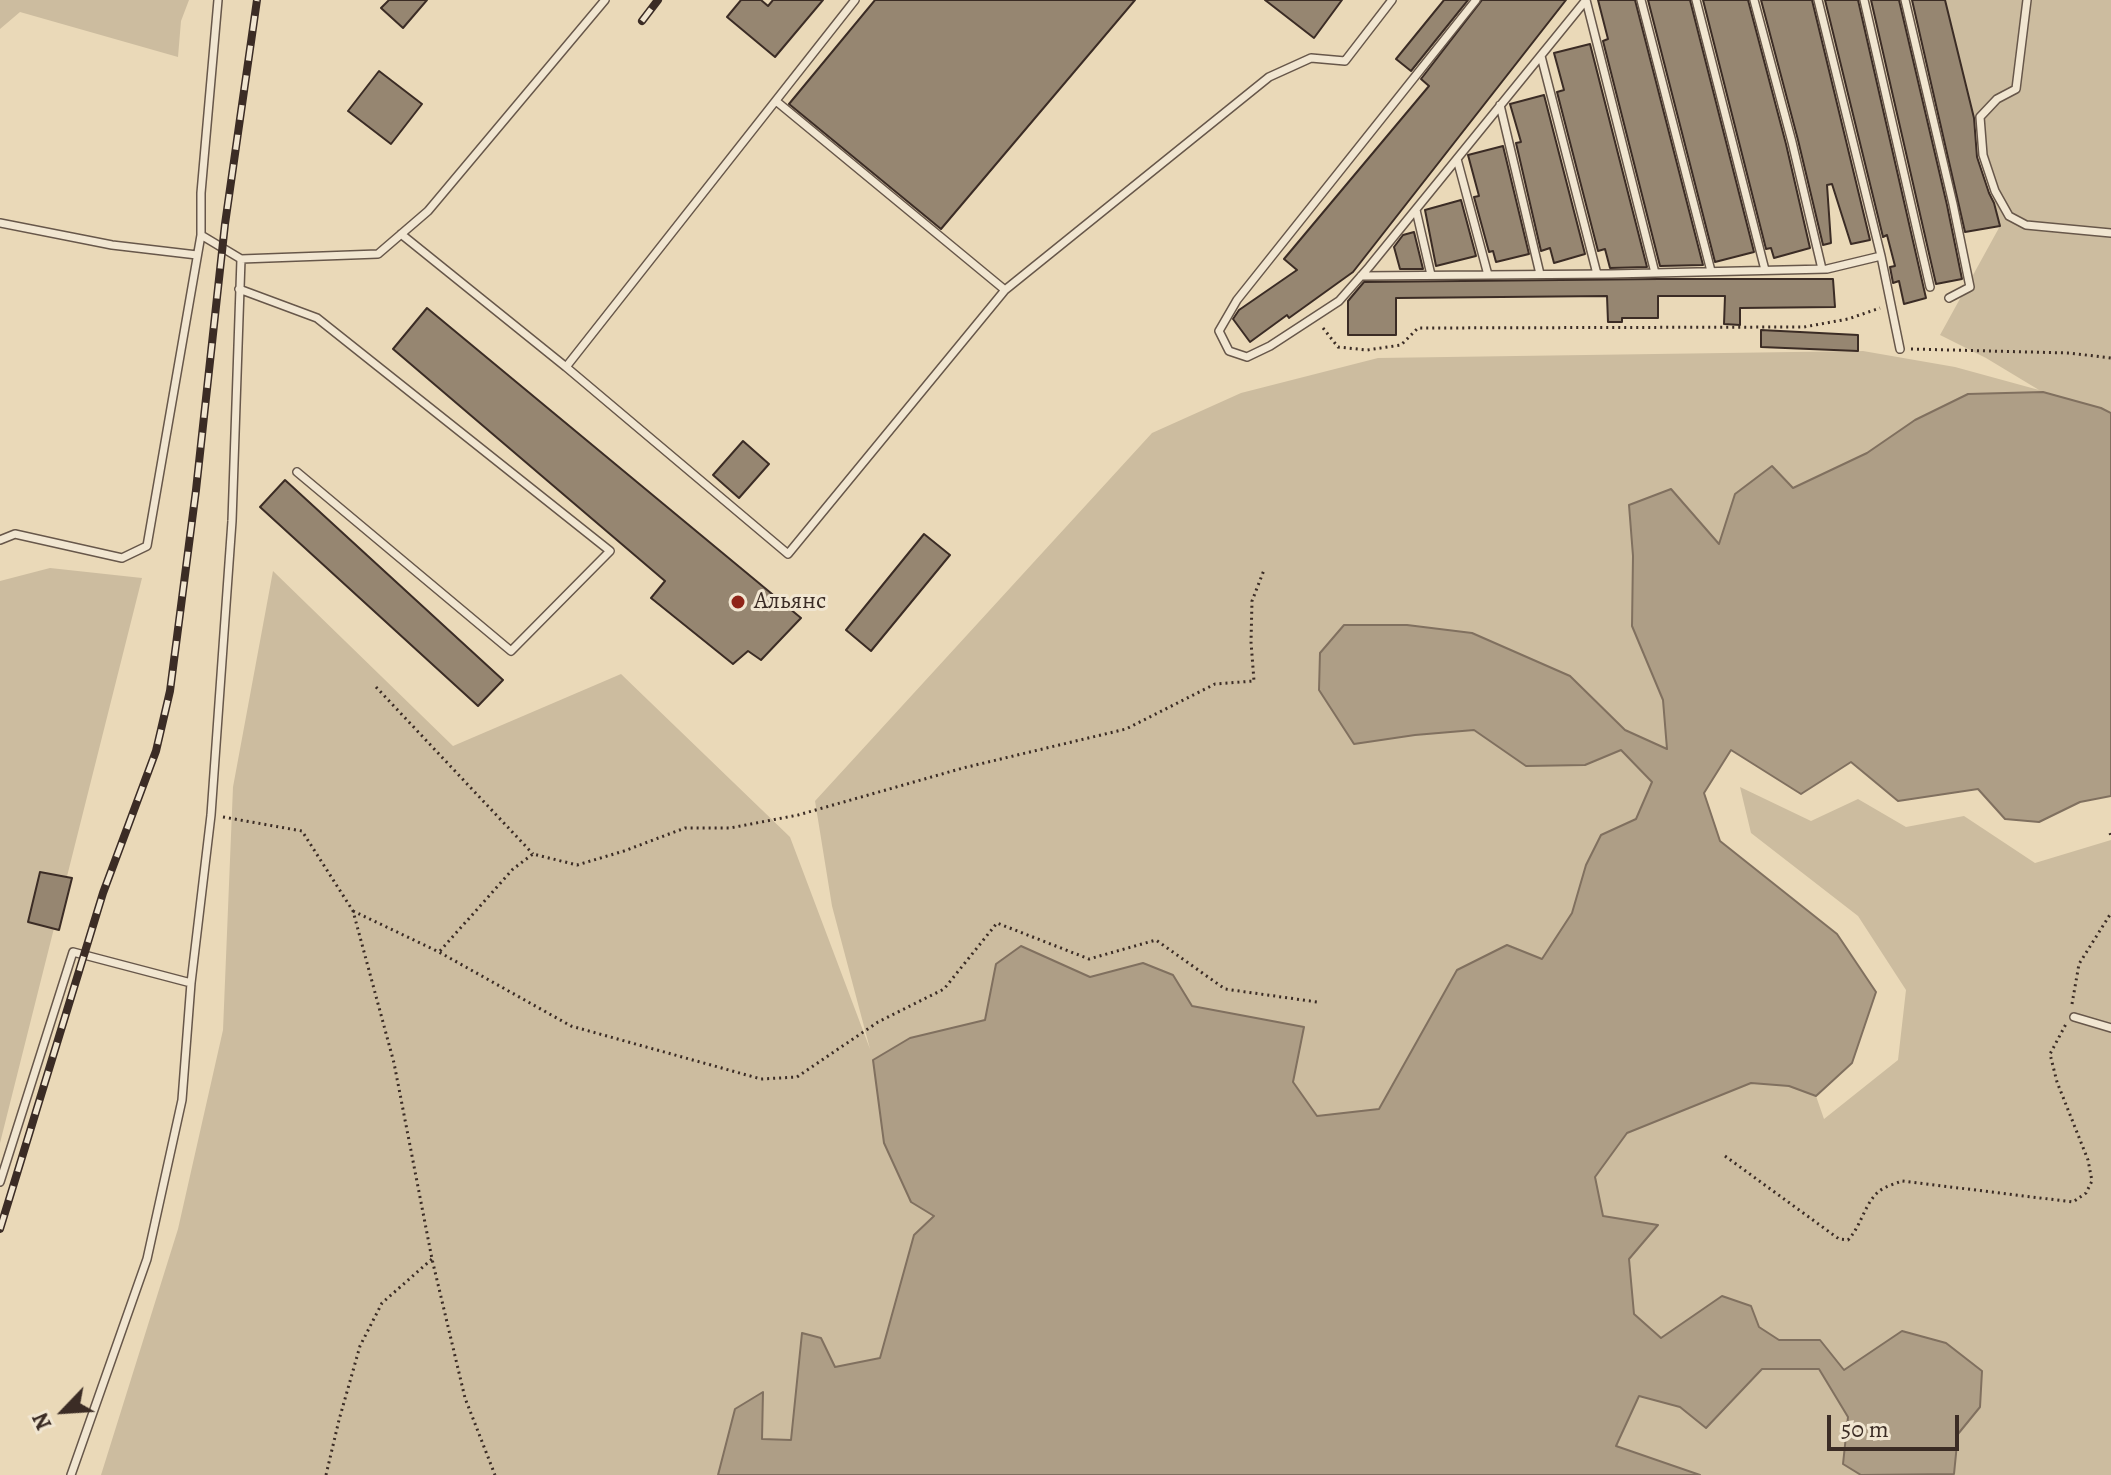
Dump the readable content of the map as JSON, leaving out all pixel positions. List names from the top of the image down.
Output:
{
  "places": ["Альянс"],
  "scale_bar": "50 m",
  "north": "bottom left"
}
